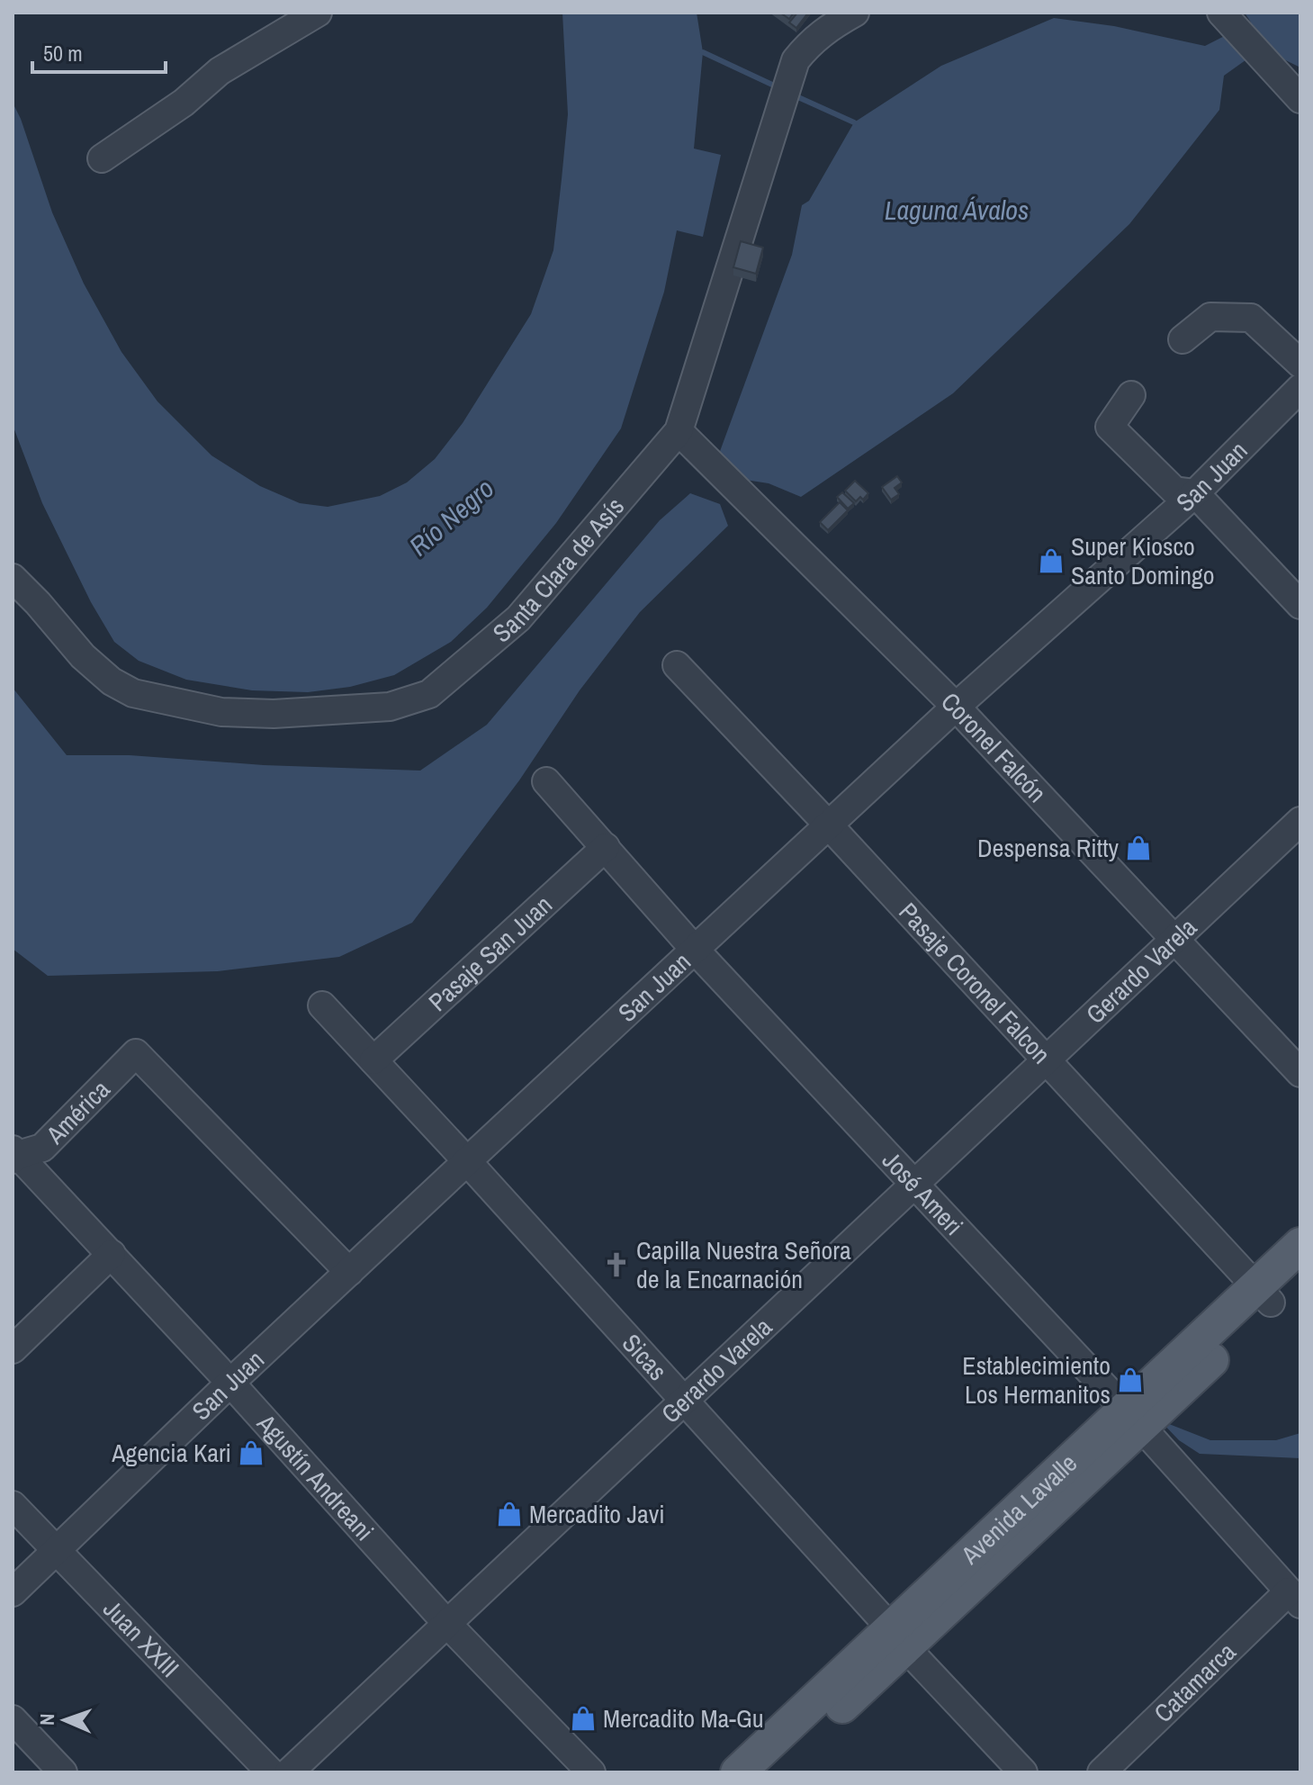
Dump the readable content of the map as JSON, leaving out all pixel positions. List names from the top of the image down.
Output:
{
  "streets": {
    "main road": ["Avenida Lavalle"],
    "street": [
      "San Juan",
      "Santa Clara de Asís",
      "Coronel Falcón",
      "Pasaje San Juan",
      "Gerardo Varela",
      "Pasaje Coronel Falcon",
      "América",
      "José Ameri",
      "Sicas",
      "Agustín Andreani",
      "Juan XXIII",
      "Catamarca"
    ]
  },
  "crossings": [
    ["San Juan", "Coronel Falcón"],
    ["San Juan", "Pasaje Coronel Falcon"],
    ["San Juan", "América"],
    ["San Juan", "José Ameri"],
    ["San Juan", "Sicas"],
    ["San Juan", "Agustín Andreani"],
    ["San Juan", "Juan XXIII"],
    ["Santa Clara de Asís", "Coronel Falcón"],
    ["Coronel Falcón", "Gerardo Varela"],
    ["Pasaje San Juan", "José Ameri"],
    ["Pasaje San Juan", "Sicas"],
    ["Gerardo Varela", "Pasaje Coronel Falcon"],
    ["Gerardo Varela", "José Ameri"],
    ["Gerardo Varela", "Sicas"],
    ["Gerardo Varela", "Agustín Andreani"],
    ["Pasaje Coronel Falcon", "Avenida Lavalle"],
    ["América", "Agustín Andreani"],
    ["José Ameri", "Avenida Lavalle"],
    ["José Ameri", "Catamarca"],
    ["Sicas", "Avenida Lavalle"]
  ],
  "water": ["Laguna Ávalos", "Río Negro"],
  "places": {
    "shop": [
      "Super Kiosco Santo Domingo",
      "Despensa Ritty",
      "Establecimiento Los Hermanitos",
      "Agencia Kari",
      "Mercadito Javi",
      "Mercadito Ma-Gu"
    ],
    "church": ["Capilla Nuestra Señora de la Encarnación"]
  },
  "scale_bar": "50 m",
  "north": "left"
}
